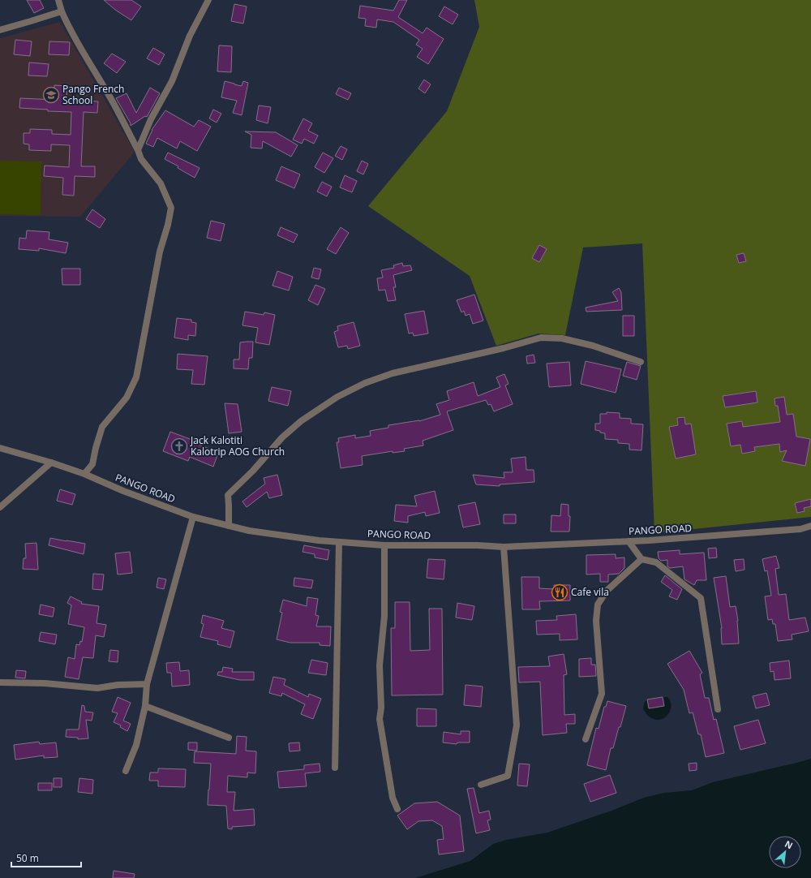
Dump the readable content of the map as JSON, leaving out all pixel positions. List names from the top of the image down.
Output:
{
  "streets": {
    "street": ["PANGO ROAD"]
  },
  "places": {
    "school or university": ["Pango French School"],
    "church": ["Jack Kalotiti Kalotrip AOG Church"],
    "restaurant": ["Cafe vila"]
  },
  "scale_bar": "50 m",
  "north": "top right"
}
